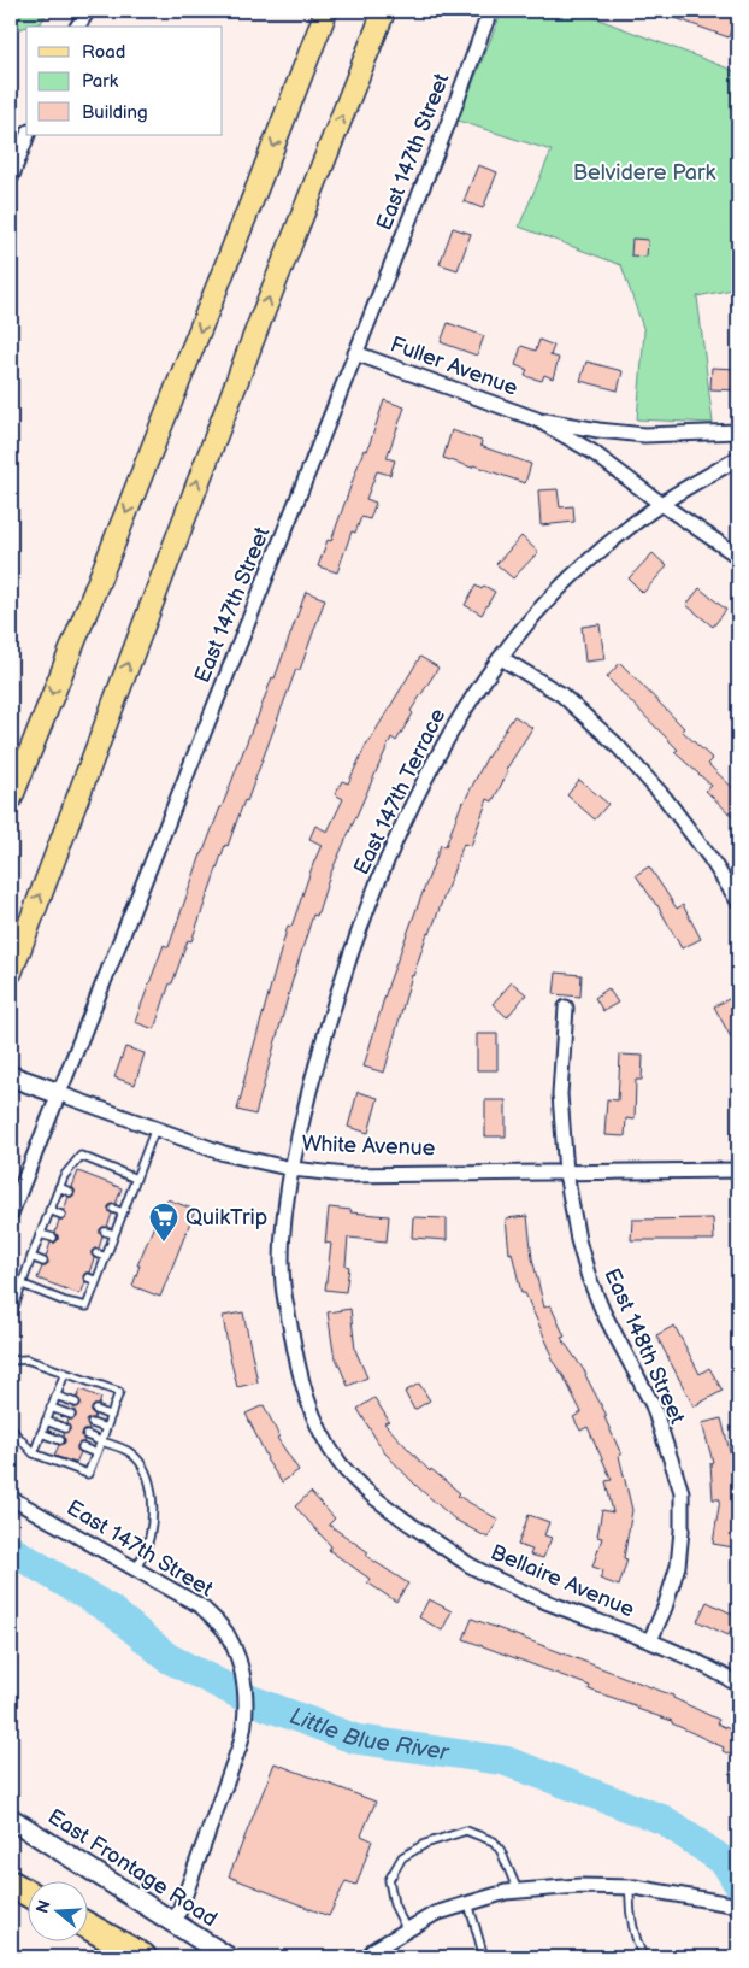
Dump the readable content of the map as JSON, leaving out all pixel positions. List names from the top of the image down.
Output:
{
  "streets": {
    "street": [
      "East 147th Street",
      "Fuller Avenue",
      "East 147th Terrace",
      "White Avenue",
      "East 148th Street",
      "Bellaire Avenue",
      "East Frontage Road"
    ]
  },
  "crossings": [
    ["East 147th Street", "Fuller Avenue"],
    ["East 147th Street", "White Avenue"],
    ["East 147th Street", "East Frontage Road"],
    ["Fuller Avenue", "East 147th Terrace"],
    ["East 147th Terrace", "White Avenue"],
    ["East 147th Terrace", "Bellaire Avenue"],
    ["White Avenue", "East 148th Street"],
    ["White Avenue", "Bellaire Avenue"],
    ["East 148th Street", "Bellaire Avenue"]
  ],
  "water": ["Little Blue River"],
  "parks": ["Belvidere Park"],
  "places": {
    "supermarket": ["QuikTrip"]
  },
  "legend": ["Road", "Park", "Building"],
  "north": "left"
}
